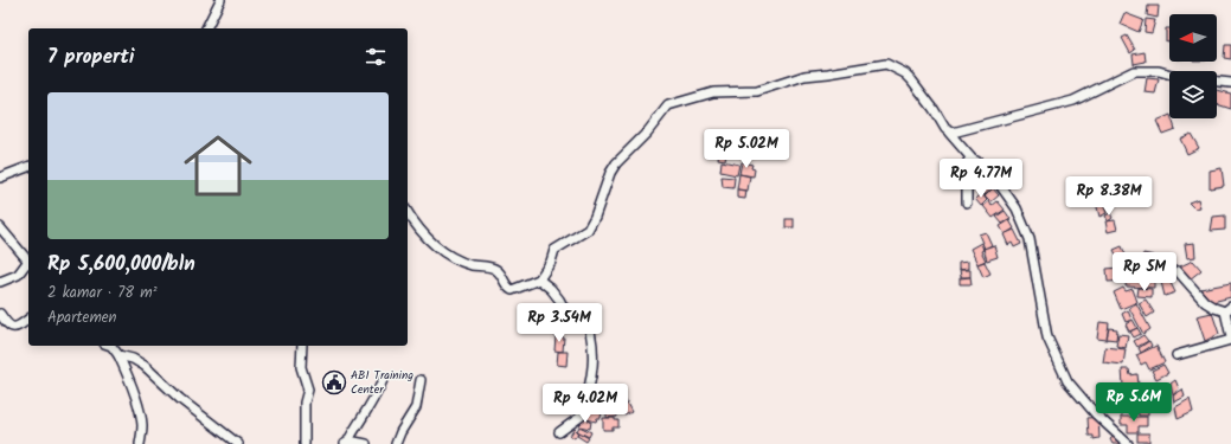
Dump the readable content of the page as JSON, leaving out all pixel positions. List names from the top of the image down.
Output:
{
  "places": {
    "public building": ["ABI Training Center"]
  },
  "north": "left",
  "page": {
    "heading": "7 properti",
    "list": [
      {
        "name": "Rp 5,600,000/bln",
        "note": "2 kamar · 78 m² · Apartemen"
      }
    ],
    "price": [
      "Rp 5.02M",
      "Rp 4.77M",
      "Rp 8.38M",
      "Rp 5M",
      "Rp 3.54M",
      "Rp 5.6M",
      "Rp 4.02M"
    ]
  }
}
